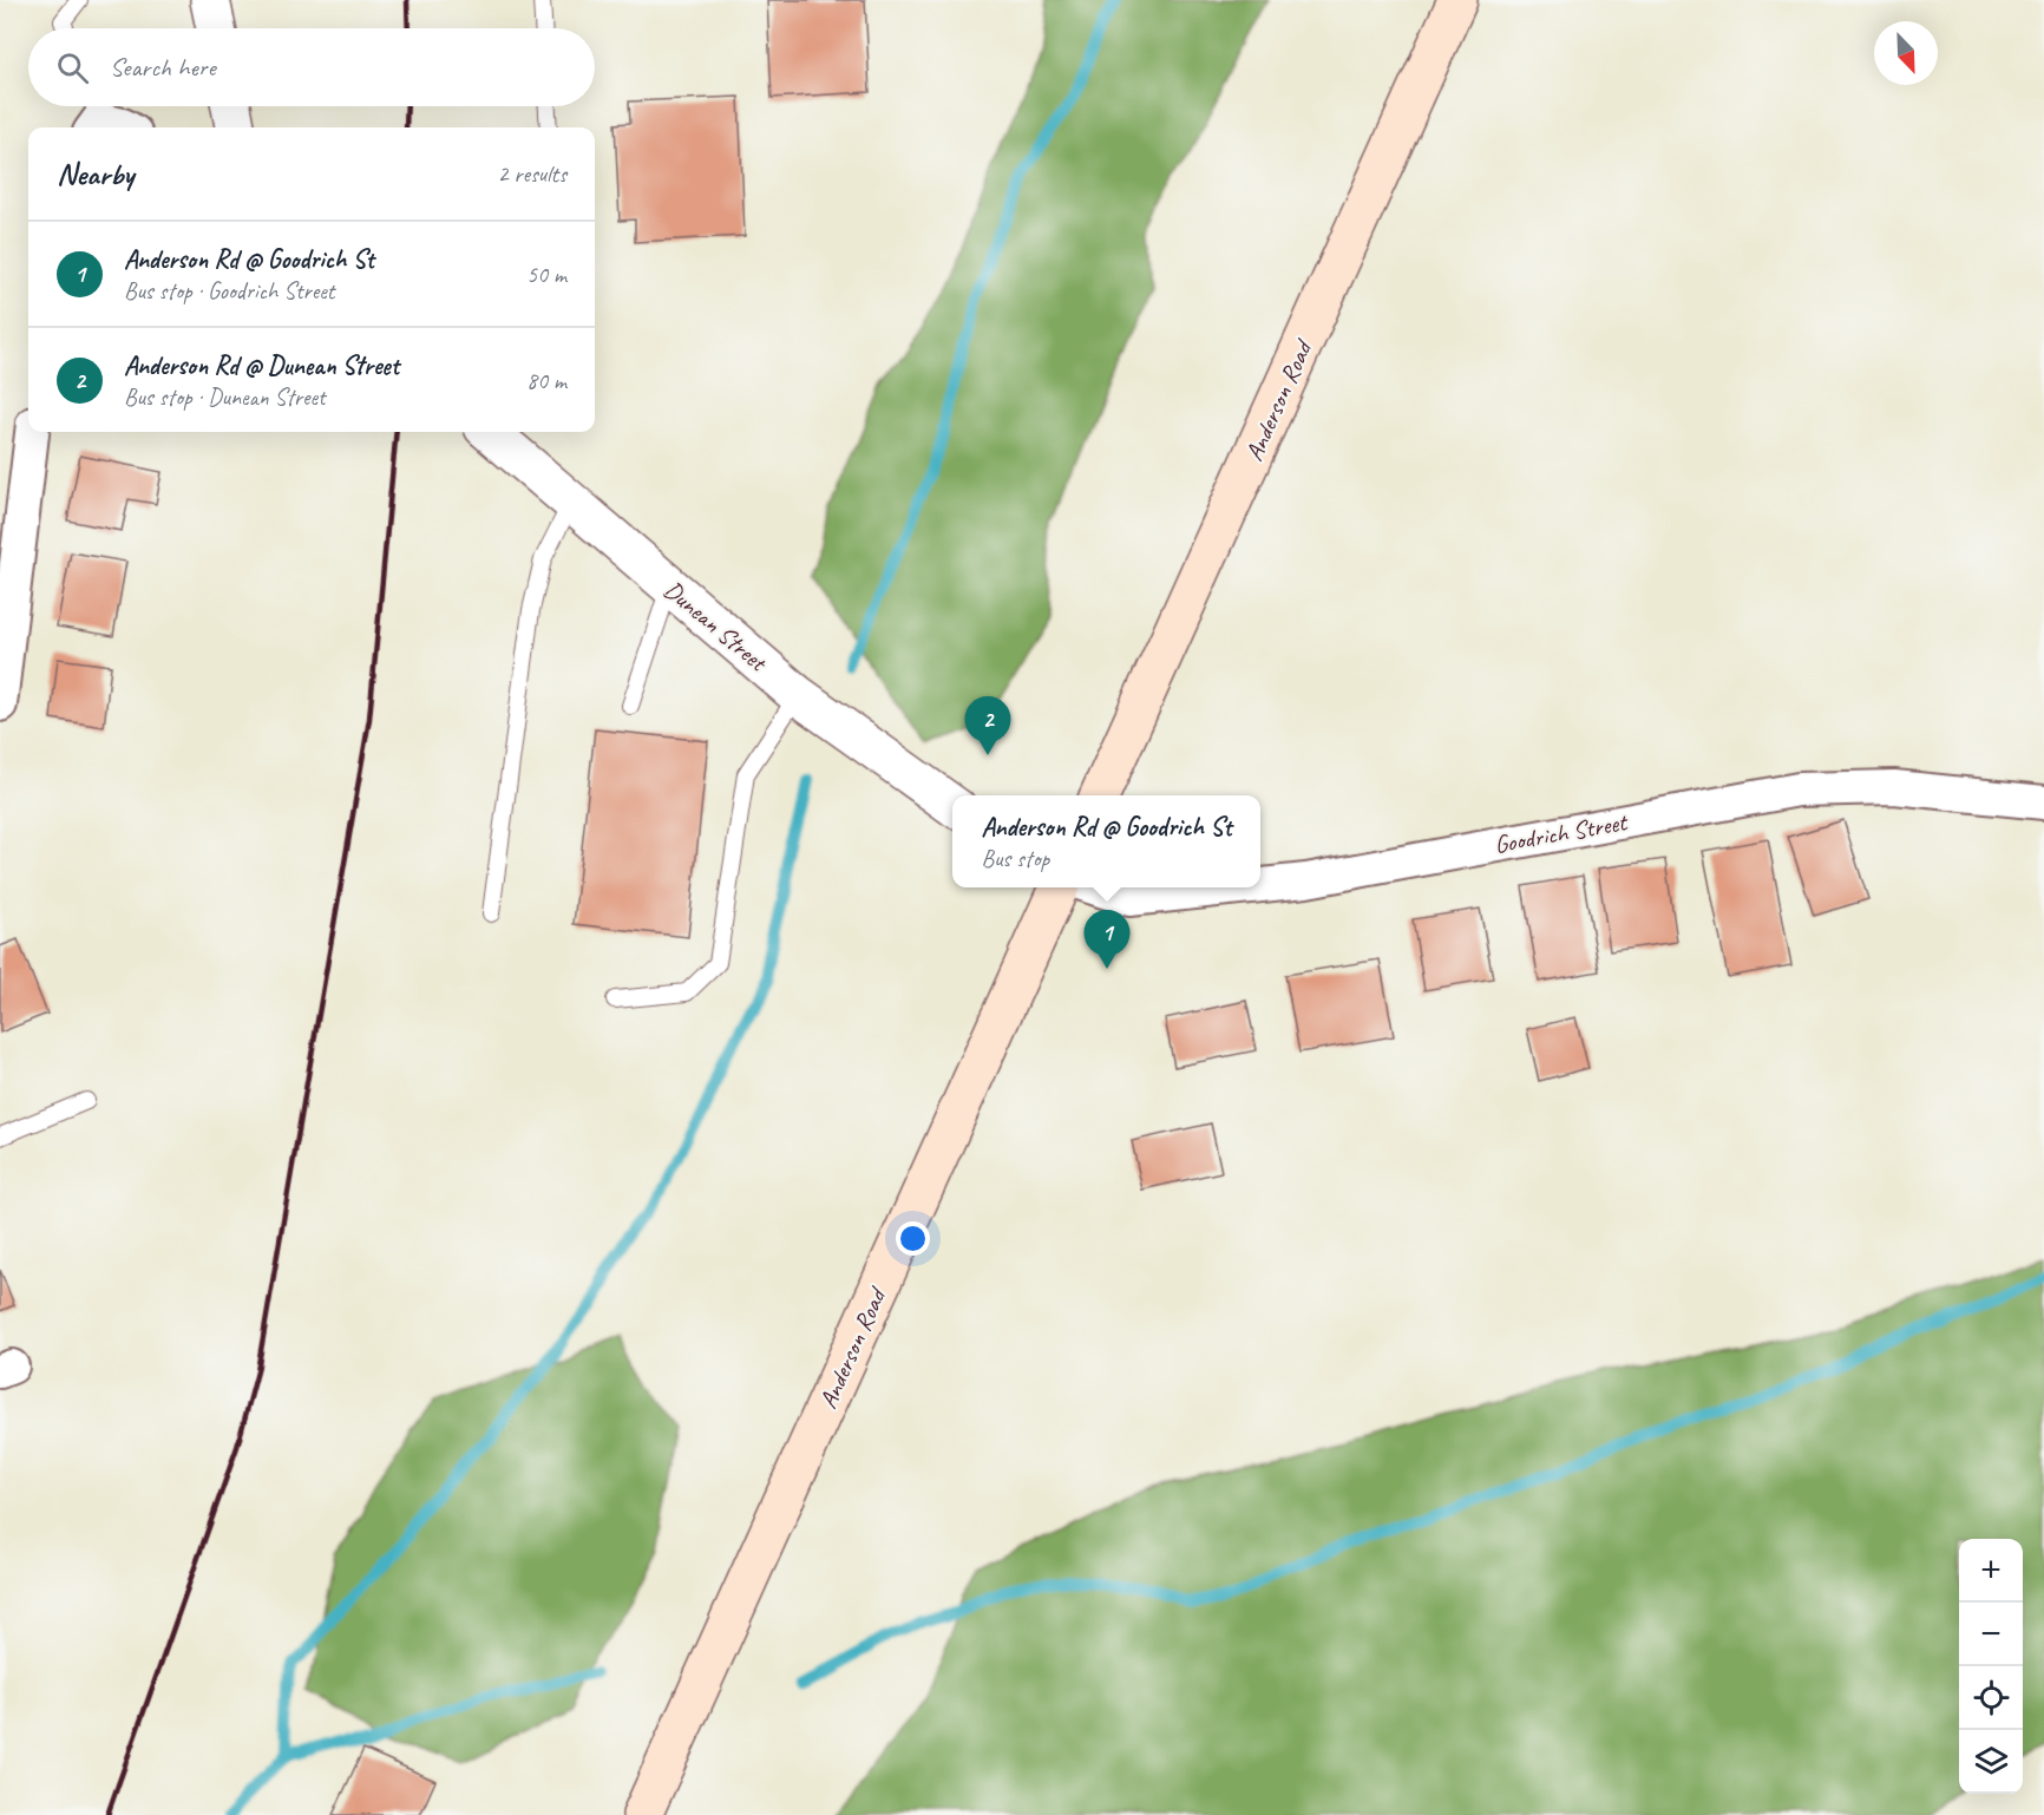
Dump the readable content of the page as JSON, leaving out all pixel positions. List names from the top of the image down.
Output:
{
  "streets": {
    "main road": ["Anderson Road"],
    "street": ["Dunean Street", "Goodrich Street"]
  },
  "north": "bottom right",
  "page": {
    "search": "Search here",
    "heading": ["Nearby", "2 results"],
    "list": [
      {
        "mark": "1",
        "name": "Anderson Rd @ Goodrich St",
        "note": "Bus stop · Goodrich Street",
        "value": "50 m"
      },
      {
        "mark": "2",
        "name": "Anderson Rd @ Dunean Street",
        "note": "Bus stop · Dunean Street",
        "value": "80 m"
      }
    ],
    "pins": ["2", "1"],
    "popup": ["Anderson Rd @ Goodrich St", "Bus stop"],
    "map_buttons": ["+", "−"]
  }
}
